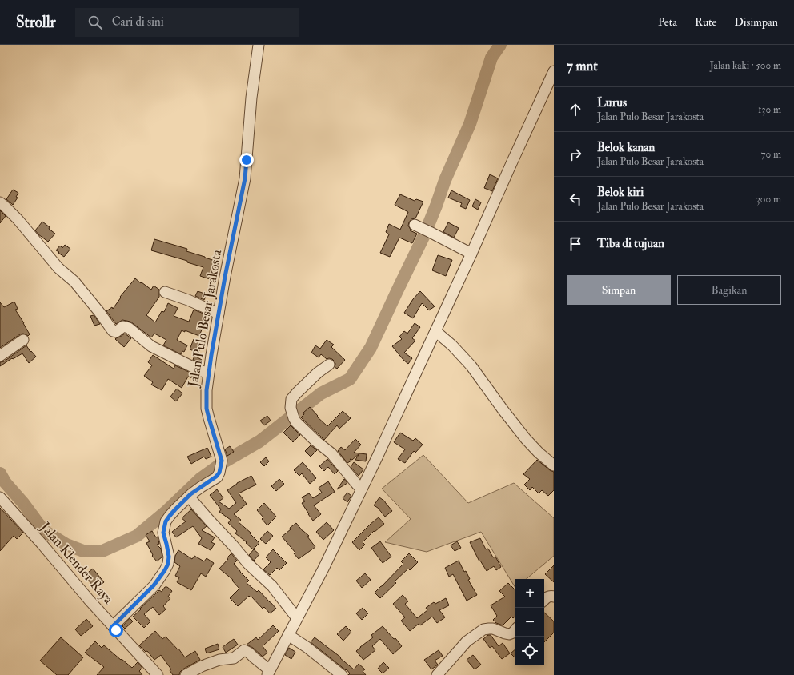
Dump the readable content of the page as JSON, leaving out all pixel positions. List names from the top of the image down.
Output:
{
  "streets": {
    "street": ["Jalan Pulo Besar Jarakosta", "Jalan Klender Raya"]
  },
  "crossings": [
    ["Jalan Pulo Besar Jarakosta", "Jalan Klender Raya"]
  ],
  "page": {
    "header": "Strollr",
    "search": "Cari di sini",
    "nav": ["Peta", "Rute", "Disimpan"],
    "heading": ["7 mnt", "Jalan kaki · 500 m"],
    "list": [
      ["Lurus", "Jalan Pulo Besar Jarakosta", "130 m"],
      ["Belok kanan", "Jalan Pulo Besar Jarakosta", "70 m"],
      ["Belok kiri", "Jalan Pulo Besar Jarakosta", "300 m"],
      "Tiba di tujuan"
    ],
    "buttons": ["Simpan", "Bagikan"],
    "map_buttons": ["+", "−"]
  }
}
